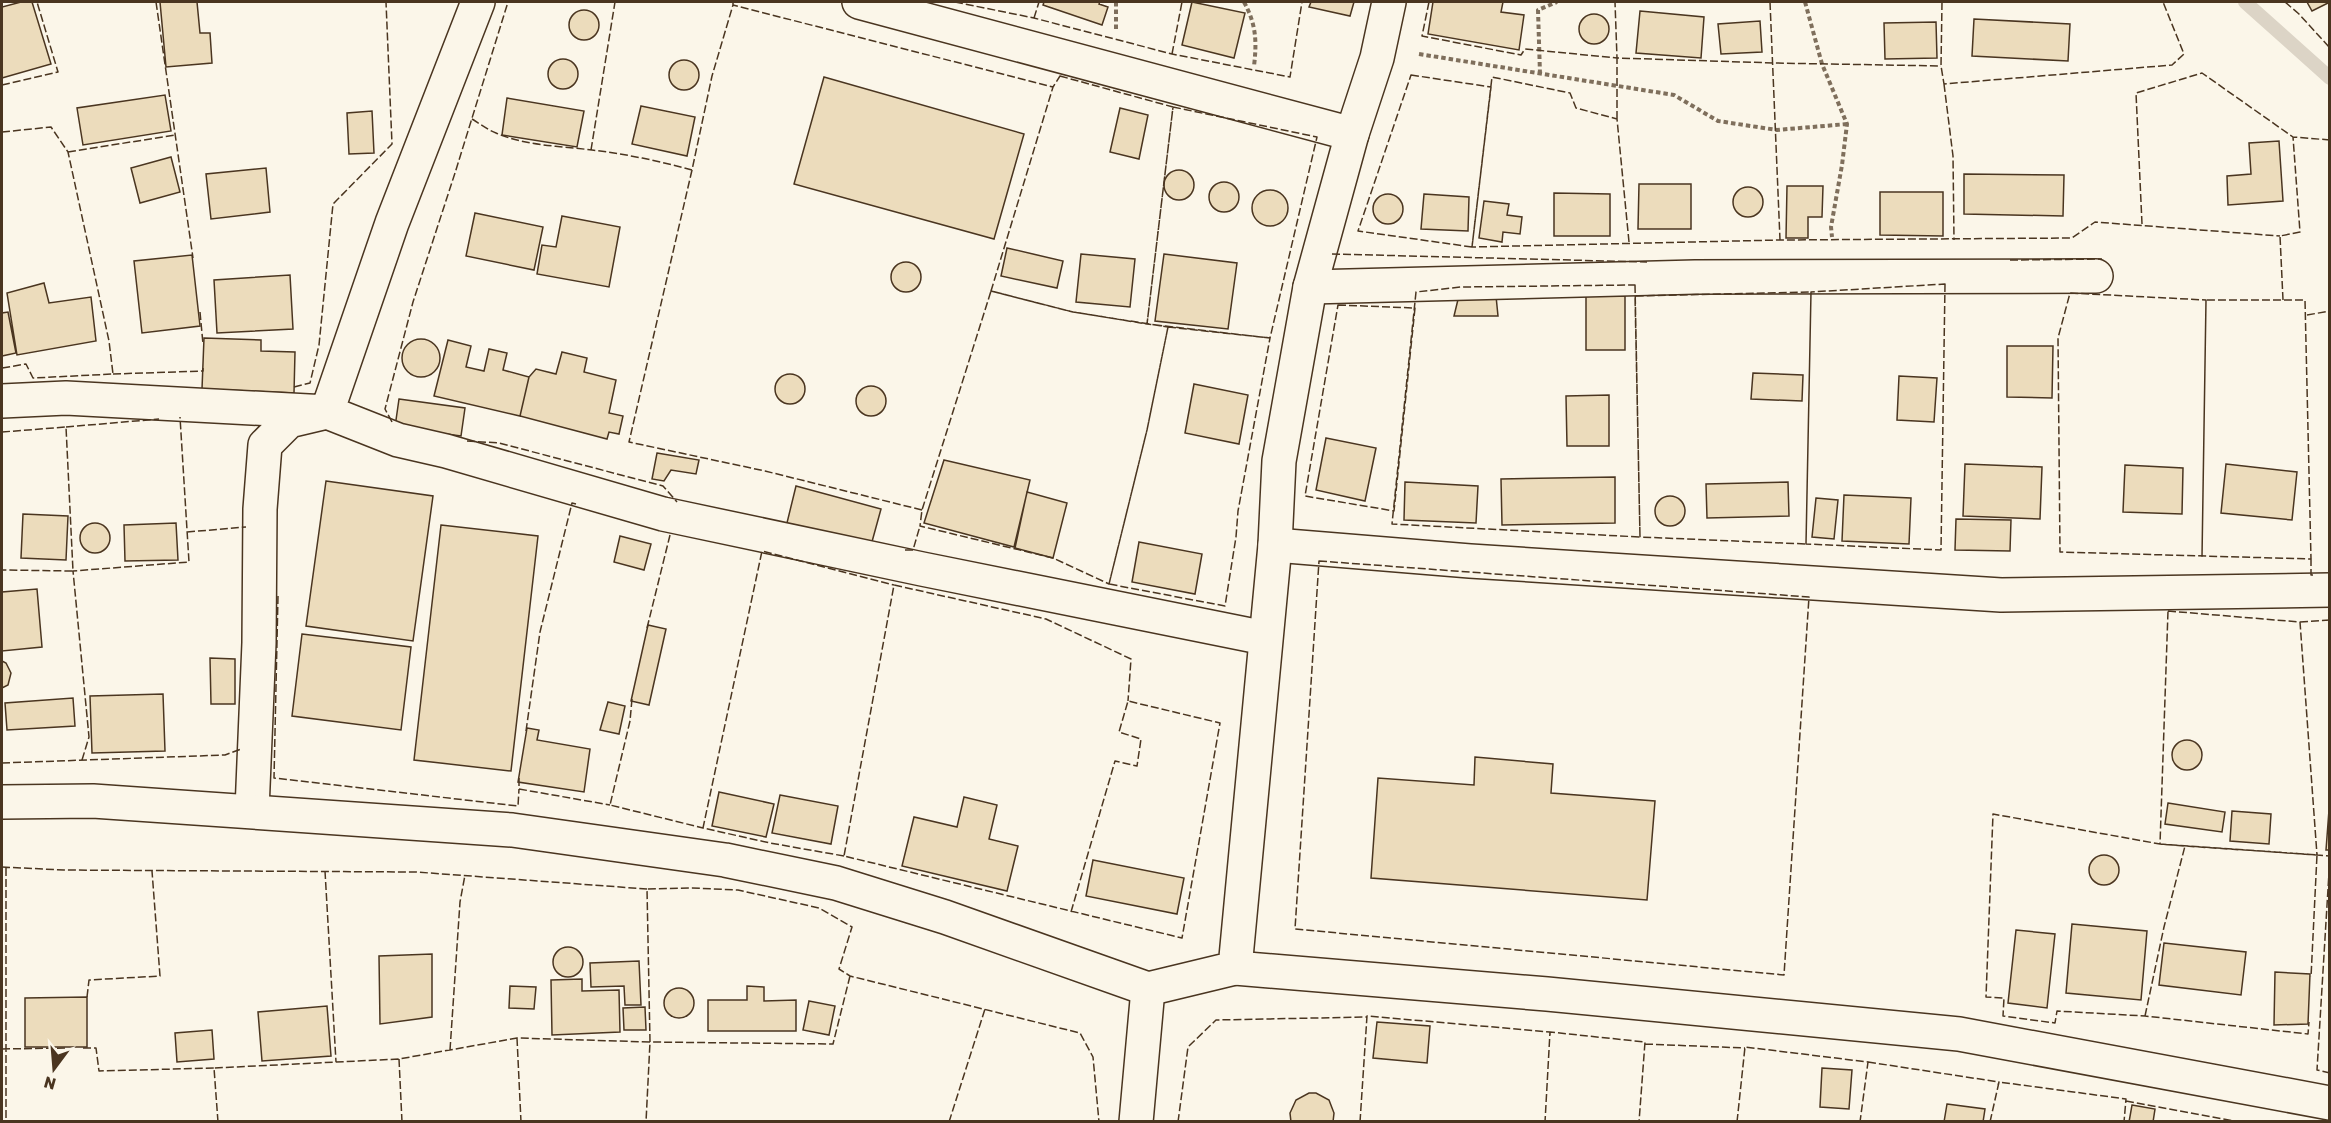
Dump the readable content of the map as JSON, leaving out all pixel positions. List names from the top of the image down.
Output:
{
  "north": "bottom"
}
